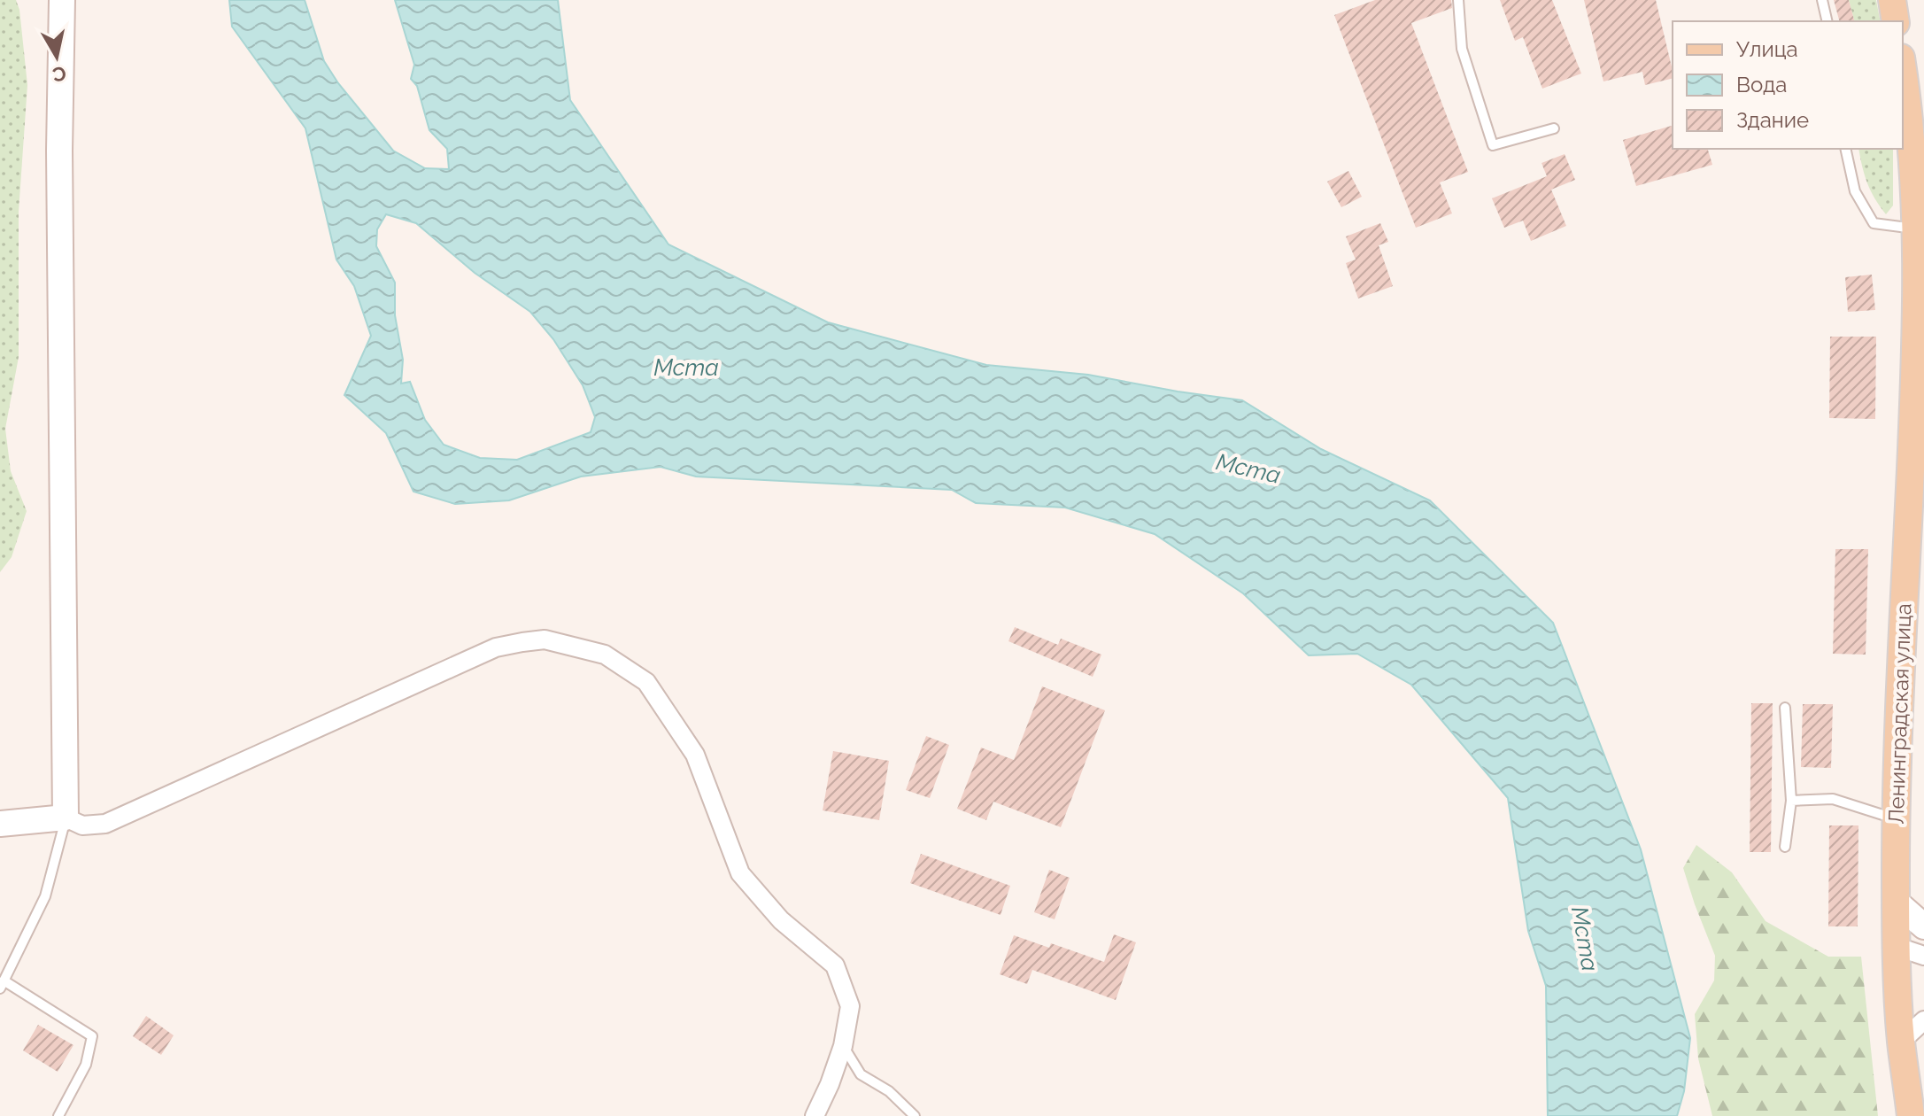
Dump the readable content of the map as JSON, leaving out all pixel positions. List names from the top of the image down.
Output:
{
  "streets": {
    "main road": ["Ленинградская улица"]
  },
  "water": ["Мста"],
  "legend": ["Улица", "Вода", "Здание"],
  "north": "bottom"
}
